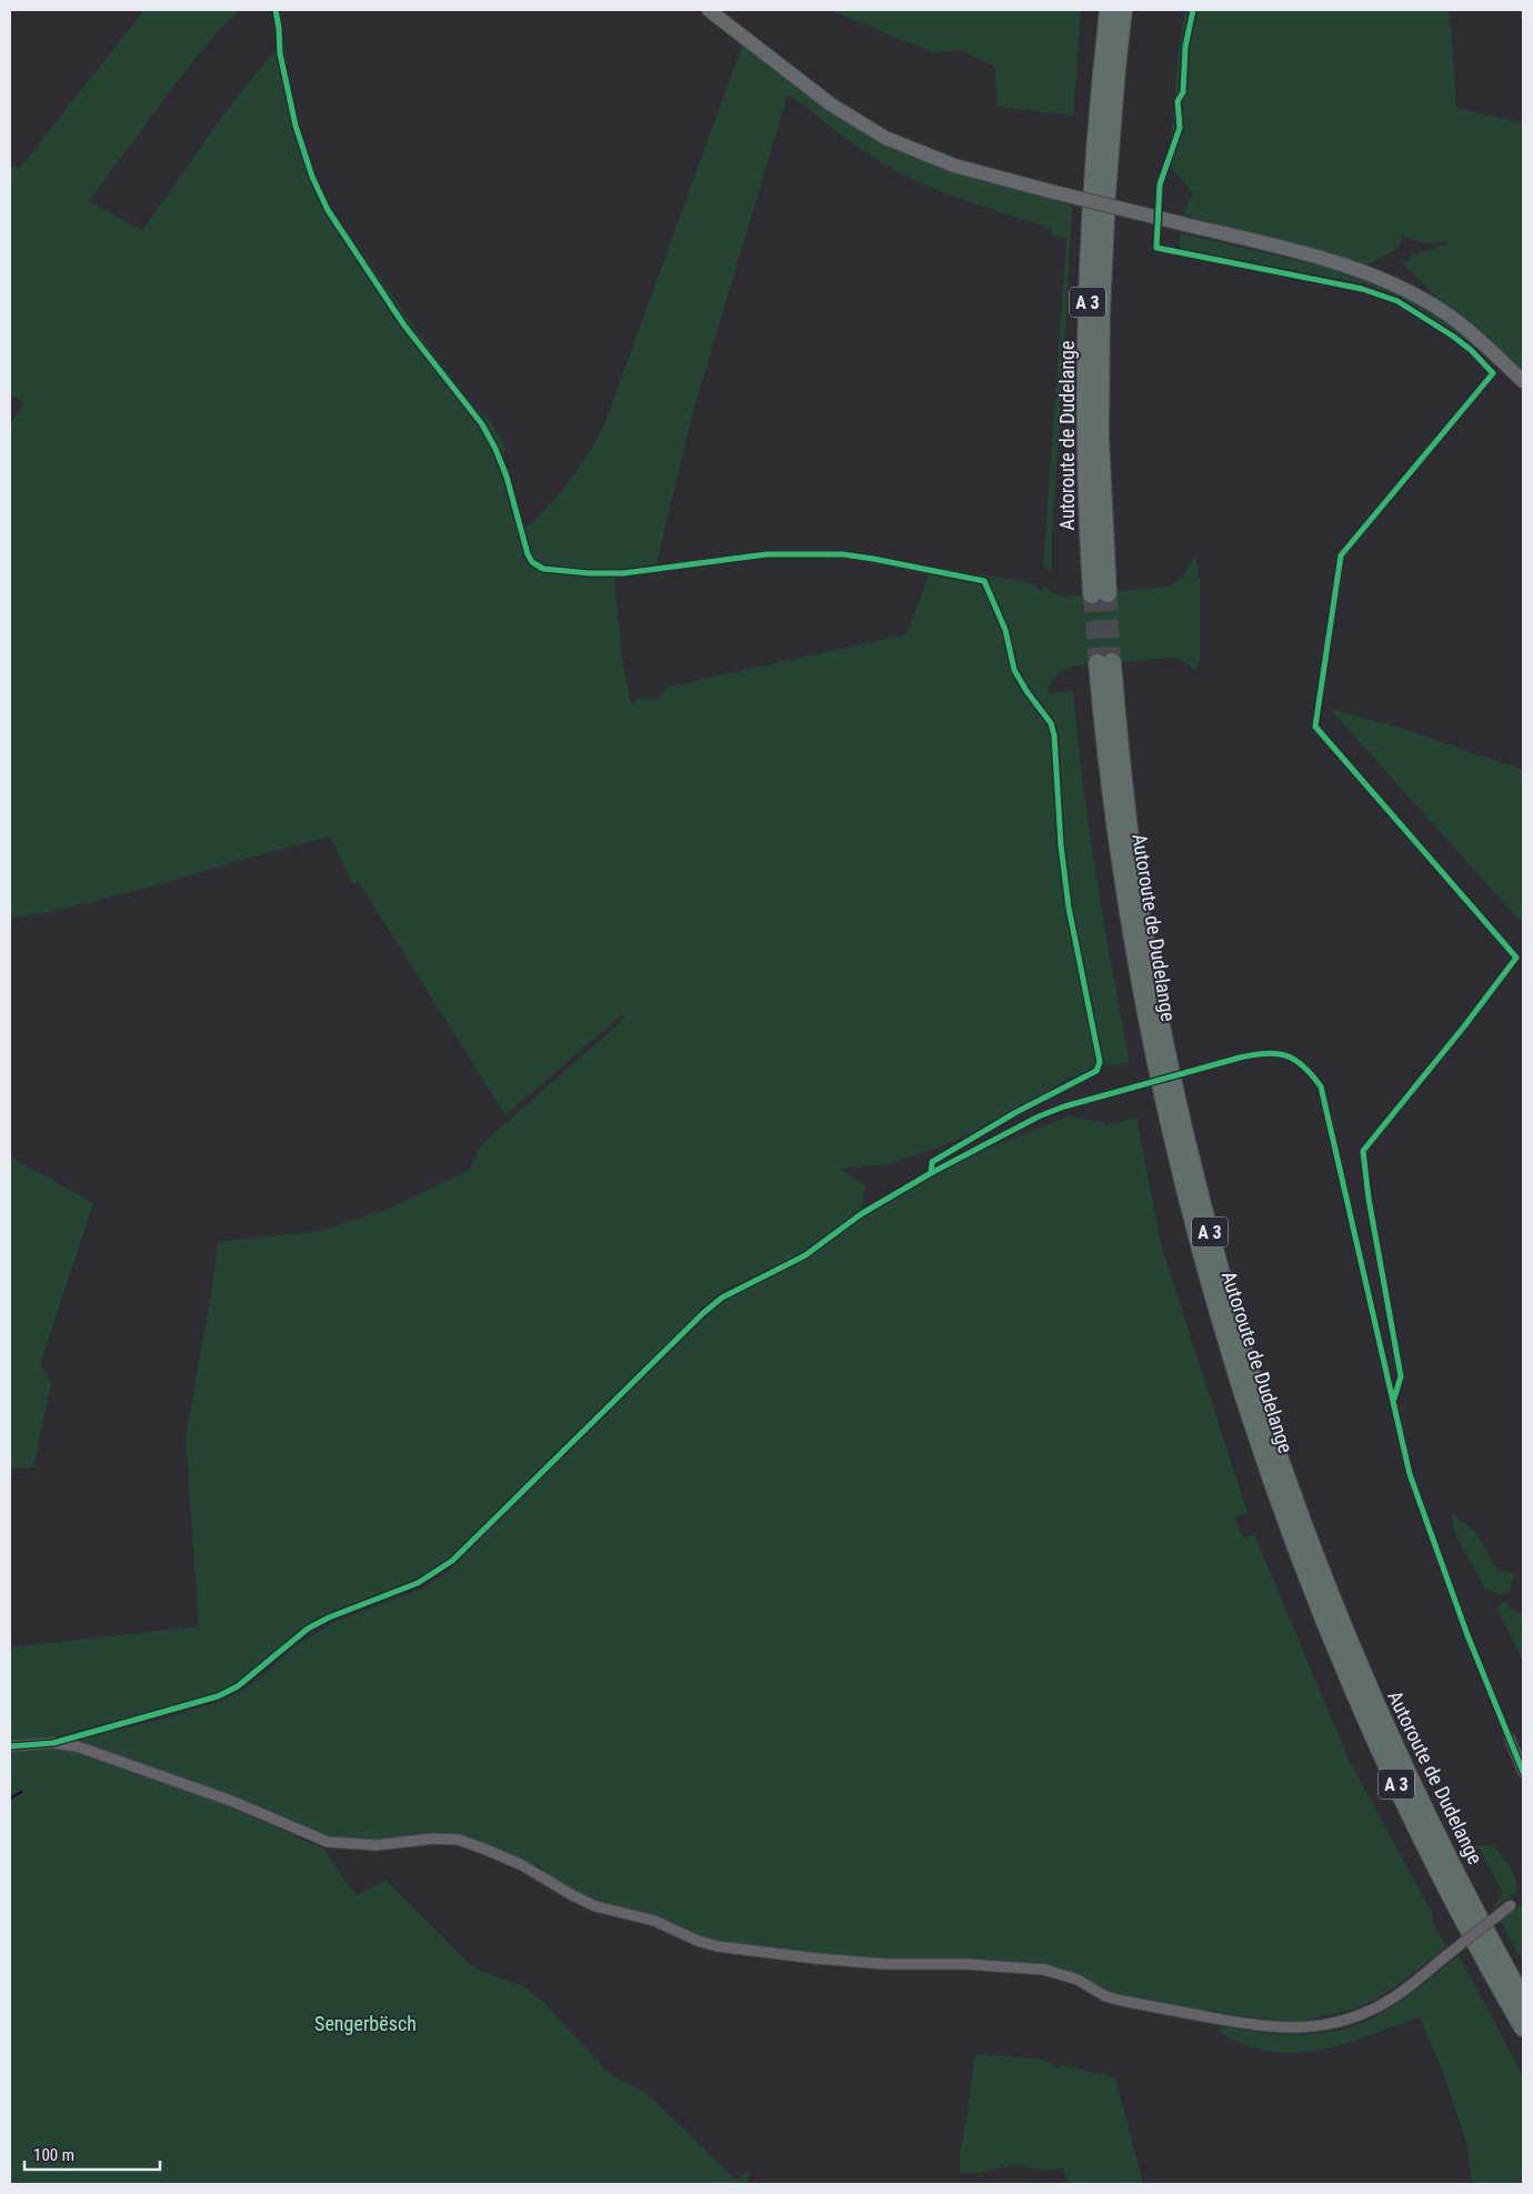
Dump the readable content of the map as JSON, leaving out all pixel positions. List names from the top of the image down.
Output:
{
  "streets": {
    "highway": ["A 3", "Autoroute de Dudelange"]
  },
  "parks": ["Sengerbësch"],
  "scale_bar": "100 m"
}
